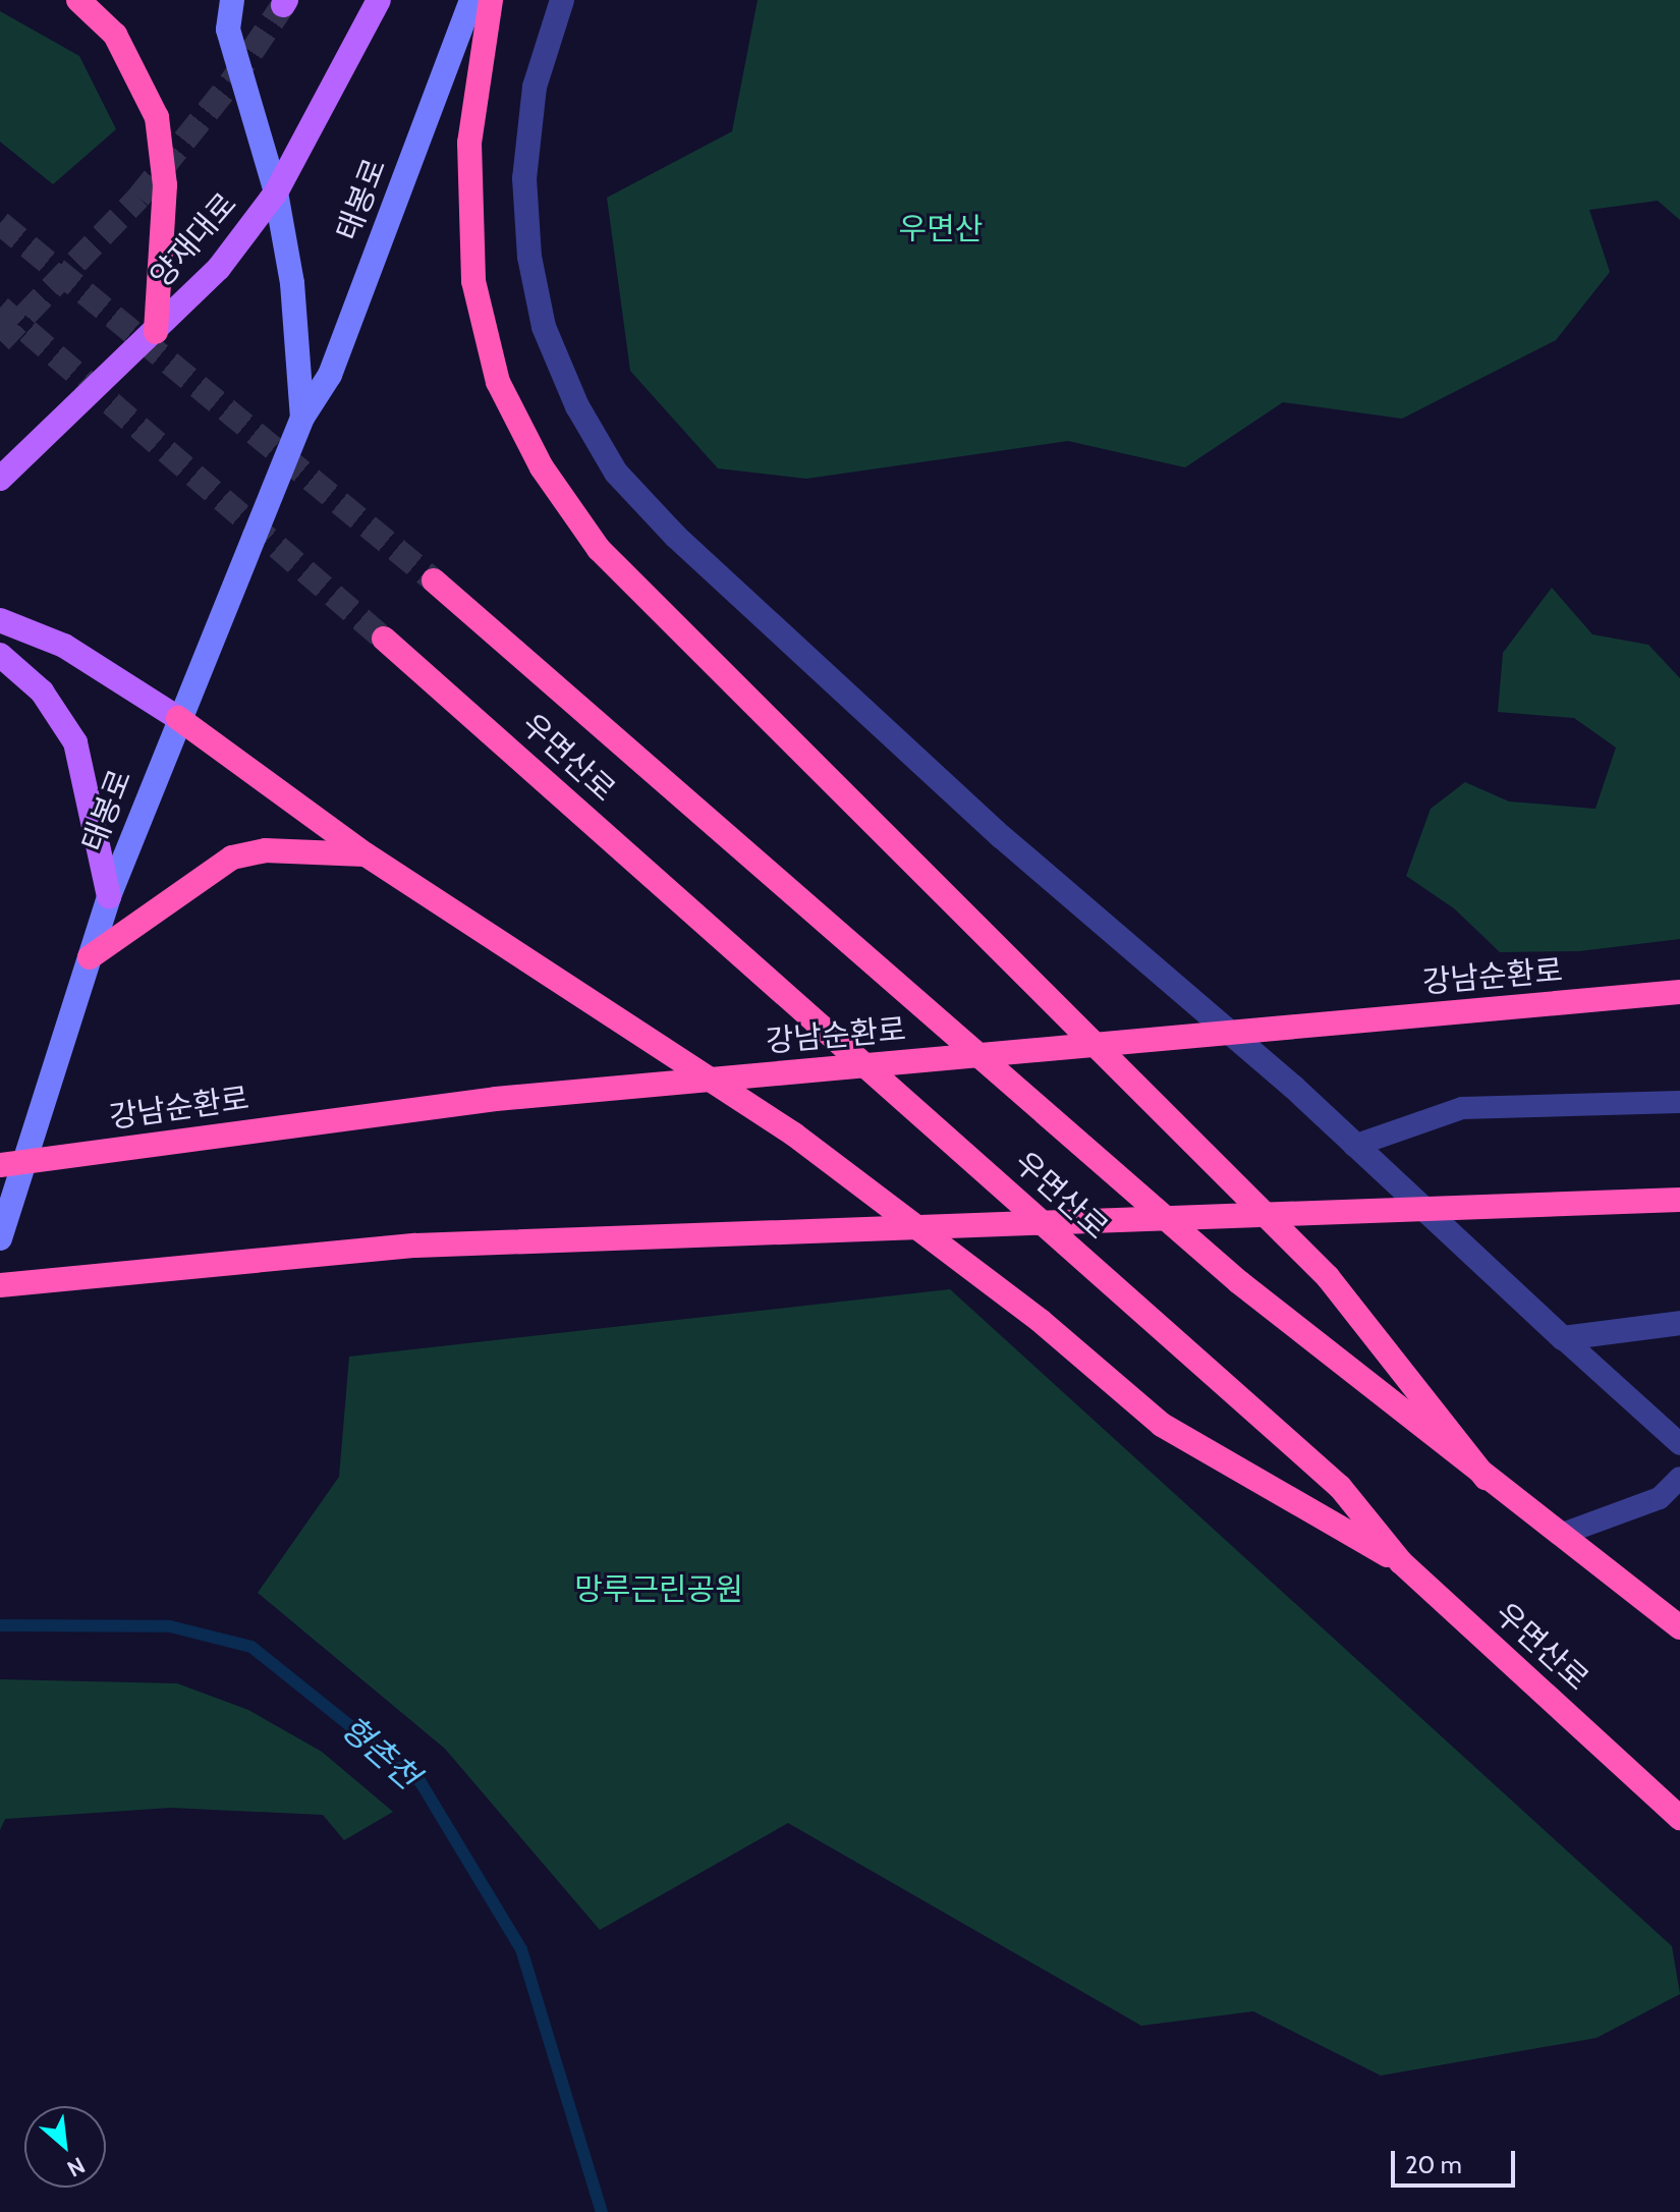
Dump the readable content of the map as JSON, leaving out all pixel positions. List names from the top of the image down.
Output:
{
  "streets": {
    "highway": ["우면산로", "강남순환로"],
    "main road": ["양재대로"],
    "street": ["태봉로"]
  },
  "crossings": [
    ["태봉로", "양재대로"]
  ],
  "water": ["형촌천"],
  "parks": ["우면산", "망루근린공원"],
  "scale_bar": "20 m",
  "north": "bottom right"
}
